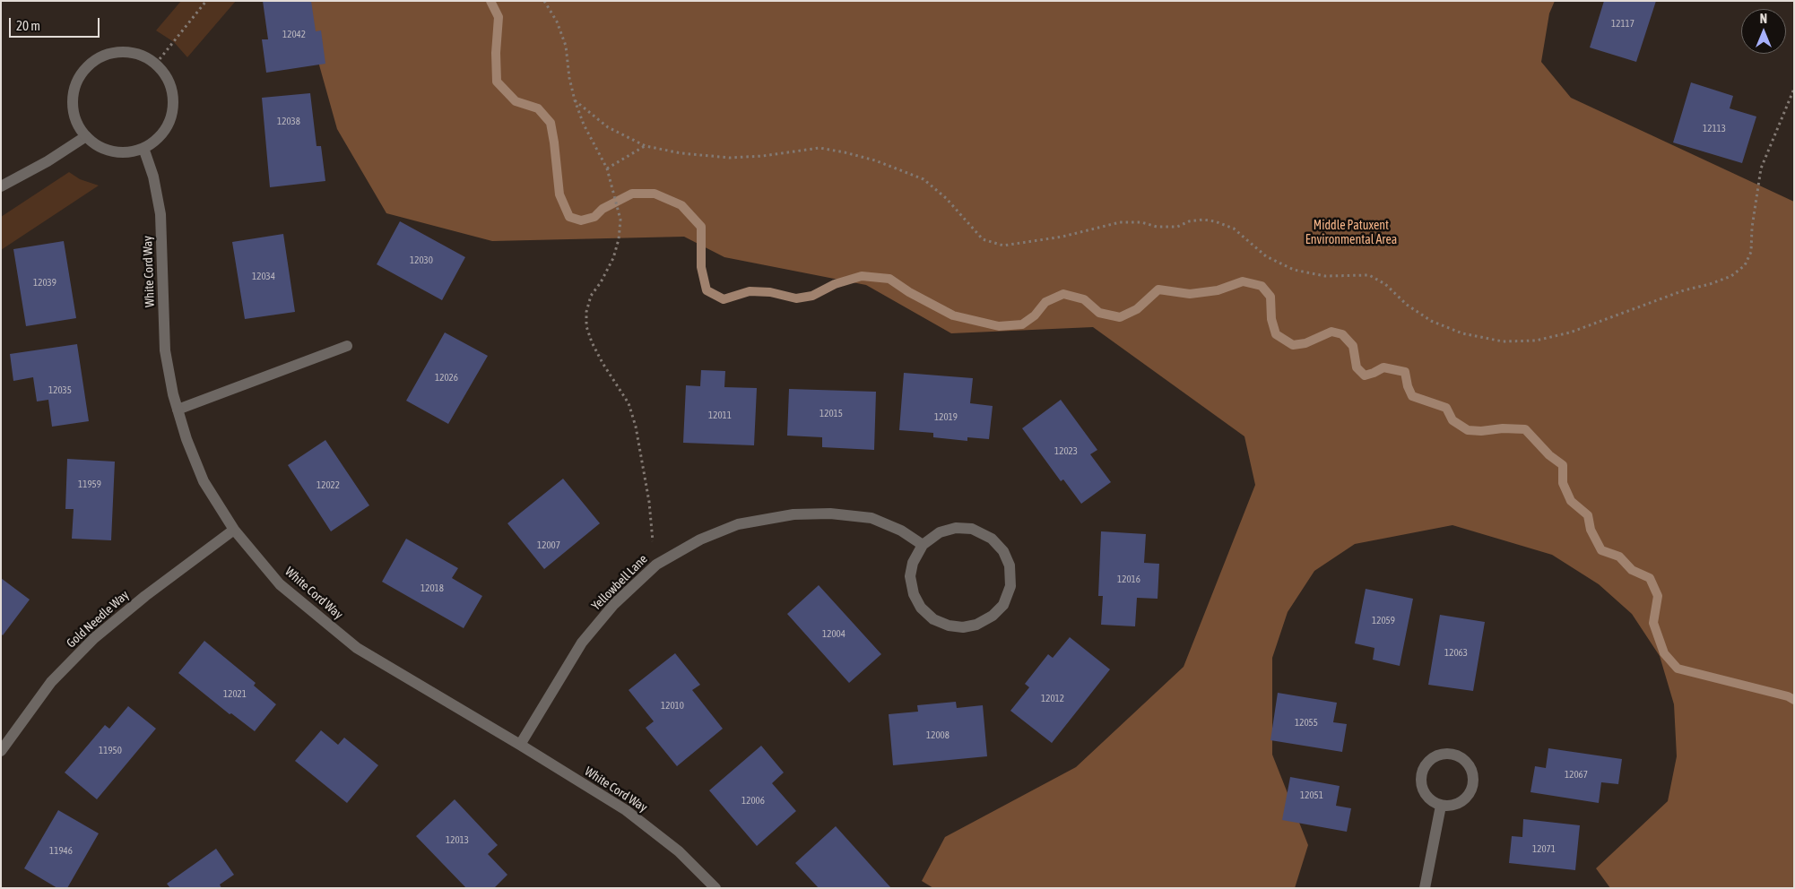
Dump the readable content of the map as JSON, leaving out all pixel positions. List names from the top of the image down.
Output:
{
  "streets": {
    "street": ["White Cord Way", "Yellowbell Lane", "Gold Needle Way"]
  },
  "crossings": [
    ["White Cord Way", "Yellowbell Lane"],
    ["White Cord Way", "Gold Needle Way"]
  ],
  "parks": ["Middle Patuxent Environmental Area"],
  "house_numbers": [
    "12117",
    "12042",
    "12038",
    "12113",
    "12030",
    "12034",
    "12039",
    "12026",
    "12035",
    "12015",
    "12011",
    "12019",
    "12023",
    "11959",
    "12022",
    "12007",
    "12016",
    "12018",
    "12059",
    "12004",
    "12063",
    "12021",
    "12012",
    "12010",
    "12055",
    "12008",
    "11950",
    "12067",
    "12051",
    "12006",
    "12013",
    "12071",
    "11946"
  ],
  "scale_bar": "20 m",
  "north": "top"
}
